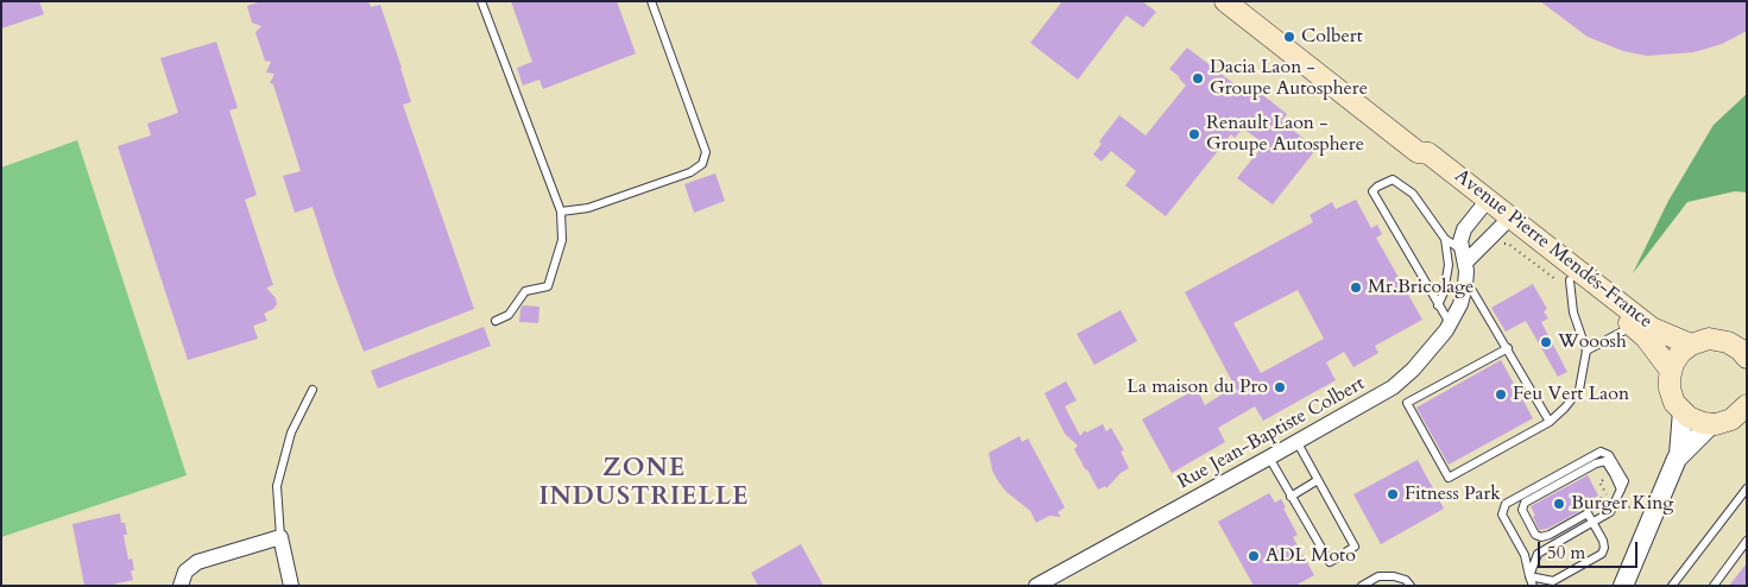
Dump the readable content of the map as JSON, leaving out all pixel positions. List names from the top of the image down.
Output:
{
  "streets": {
    "main road": ["Avenue Pierre Mendés-France"],
    "street": ["Rue Jean-Baptiste Colbert"]
  },
  "crossings": [
    ["Avenue Pierre Mendés-France", "Rue Jean-Baptiste Colbert"]
  ],
  "districts": ["ZONE INDUSTRIELLE"],
  "places": [
    "Colbert",
    "Dacia Laon - Groupe Autosphere",
    "Renault Laon - Groupe Autosphere",
    "Mr.Bricolage",
    "Wooosh",
    "La maison du Pro",
    "Feu Vert Laon",
    "Fitness Park",
    "Burger King",
    "ADL Moto"
  ],
  "scale_bar": "50 m"
}
